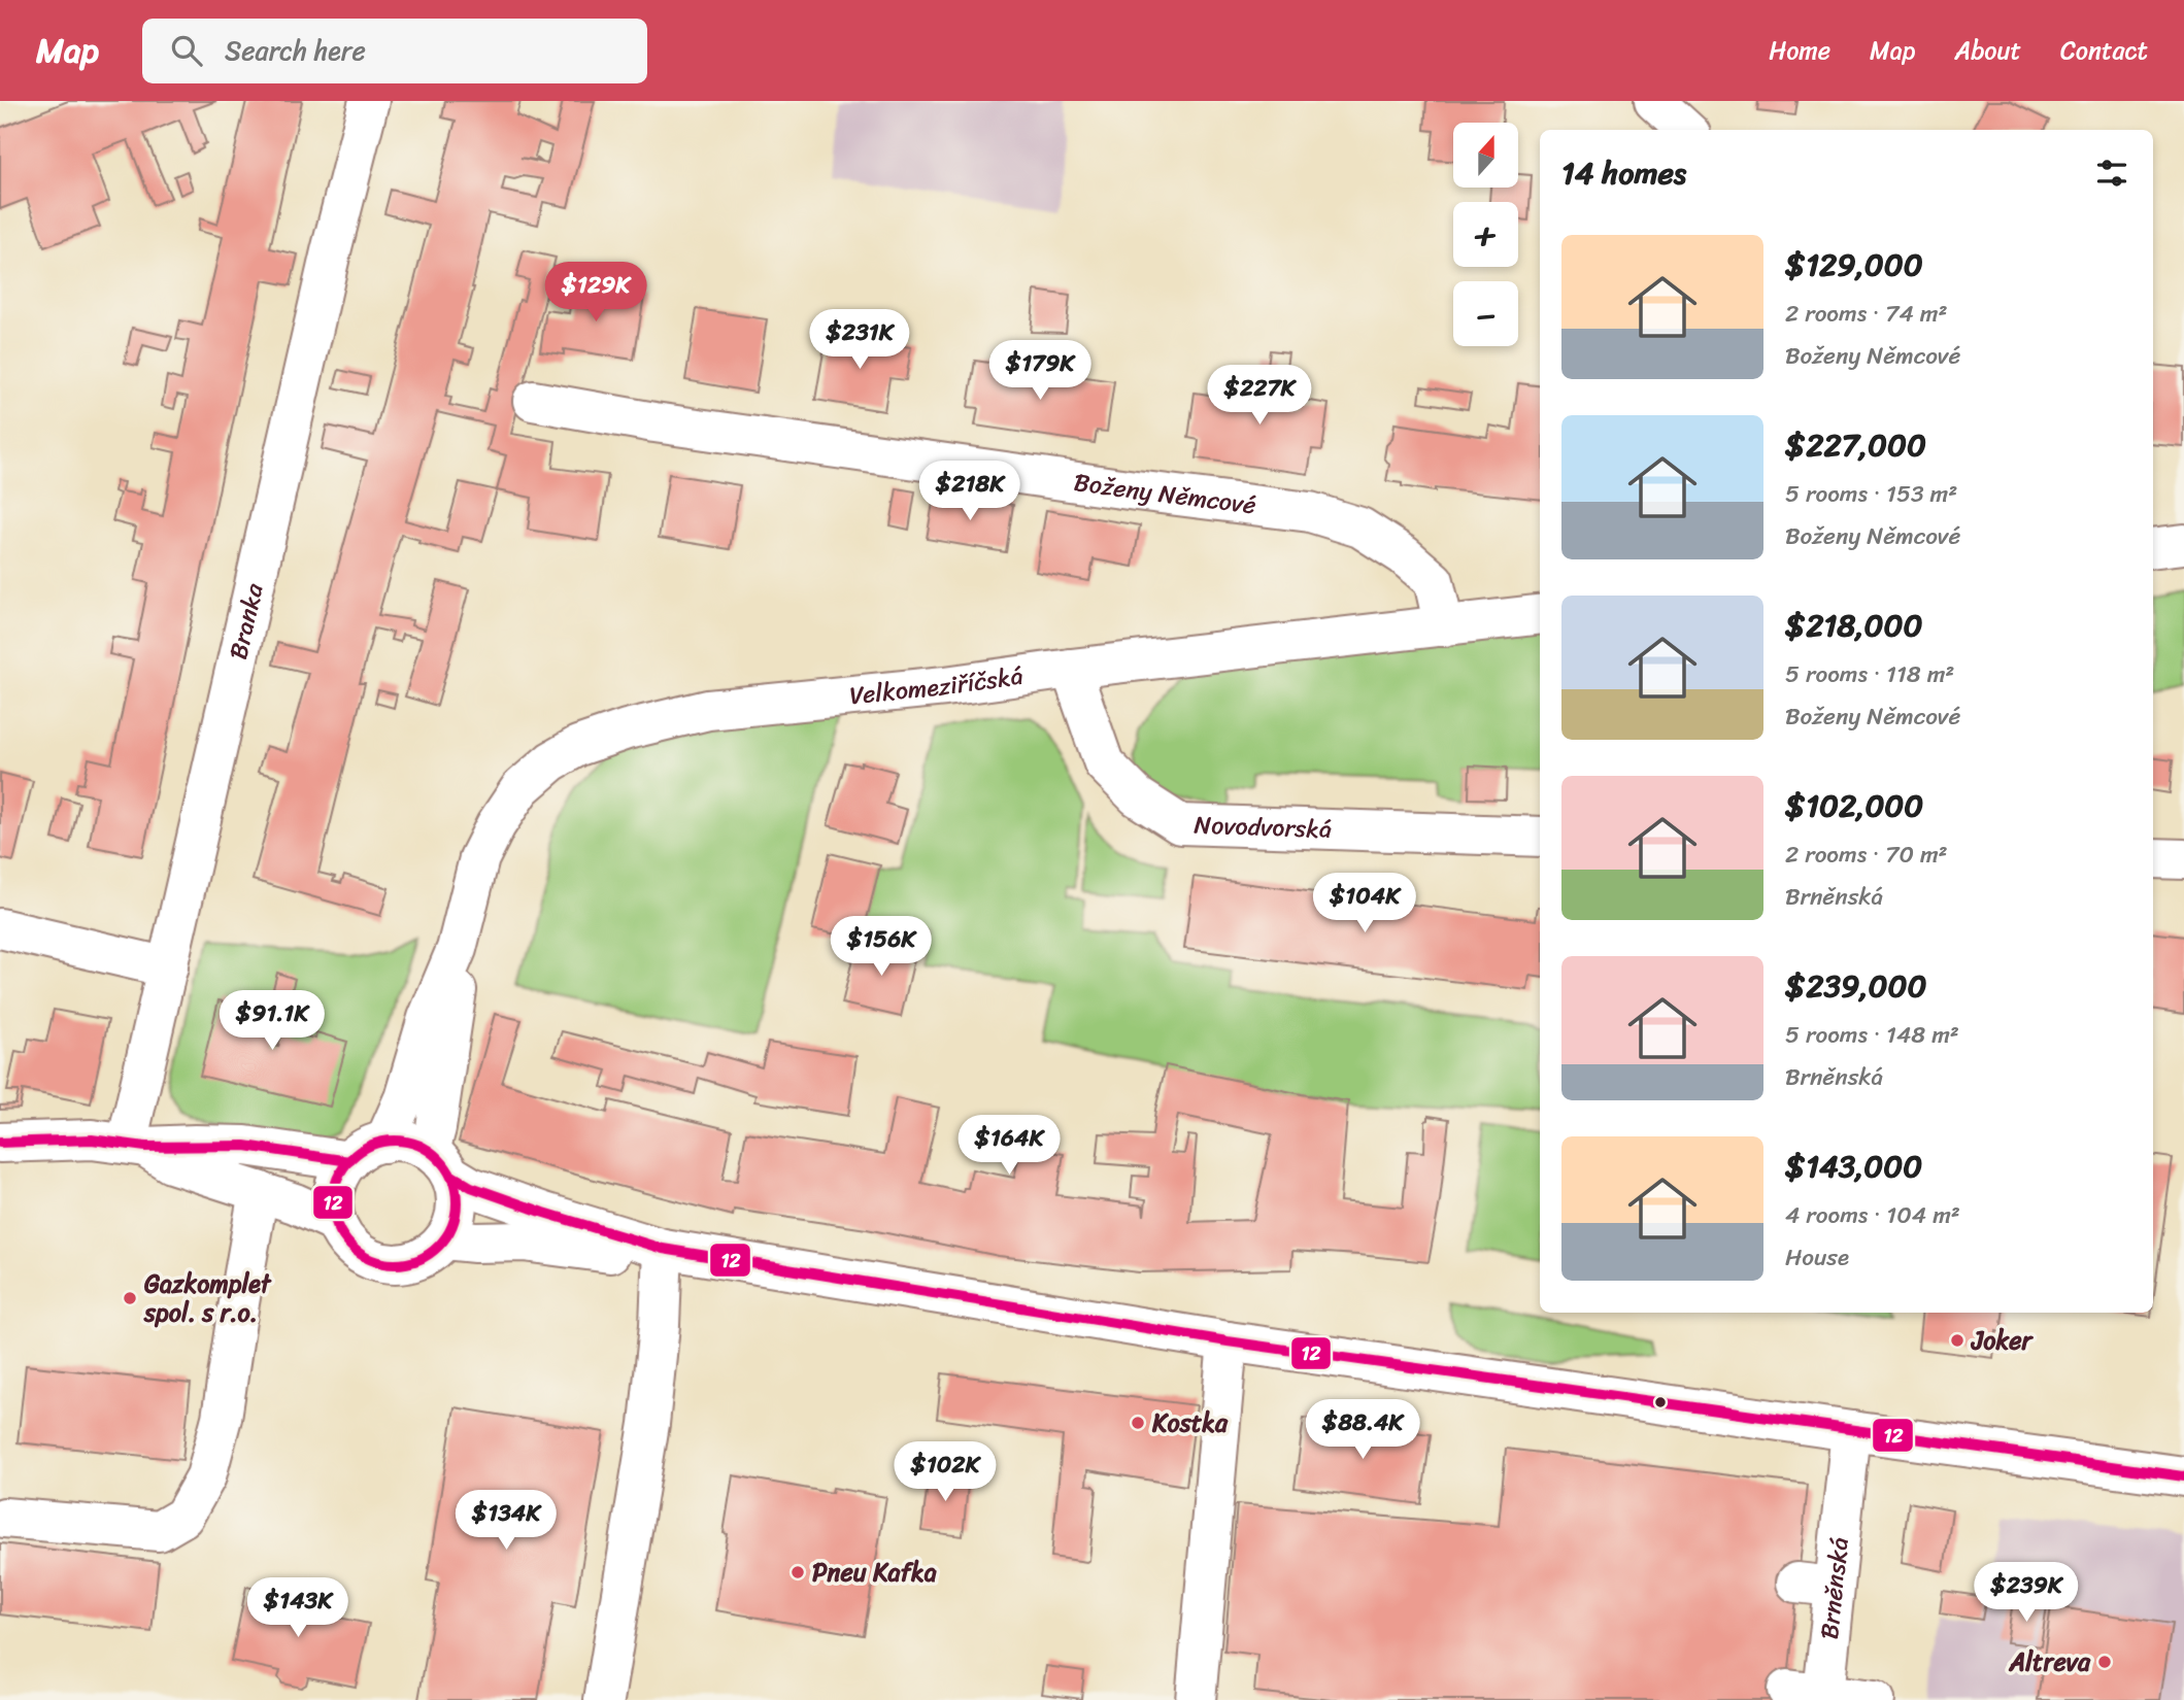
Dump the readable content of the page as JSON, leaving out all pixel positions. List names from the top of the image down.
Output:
{
  "streets": {
    "street": [
      "Boženy Němcové",
      "Branka",
      "Velkomeziříčská",
      "Novodvorská",
      "Brněnská"
    ]
  },
  "crossings": [
    ["Boženy Němcové", "Velkomeziříčská"],
    ["Velkomeziříčská", "Novodvorská"]
  ],
  "places": [
    "Gazkomplet spol. s r.o.",
    "Joker",
    "Kostka",
    "Pneu Kafka",
    "Altreva"
  ],
  "lines": ["transit line 12"],
  "north": "top",
  "page": {
    "header": "Map",
    "search": "Search here",
    "nav": [
      "Home",
      "Map",
      "About",
      "Contact"
    ],
    "map_buttons": ["+", "−"],
    "heading": "14 homes",
    "list": [
      {
        "name": "$129,000",
        "note": "2 rooms · 74 m² · Boženy Němcové"
      },
      {
        "name": "$227,000",
        "note": "5 rooms · 153 m² · Boženy Němcové"
      },
      {
        "name": "$218,000",
        "note": "5 rooms · 118 m² · Boženy Němcové"
      },
      {
        "name": "$102,000",
        "note": "2 rooms · 70 m² · Brněnská"
      },
      {
        "name": "$239,000",
        "note": "5 rooms · 148 m² · Brněnská"
      },
      {
        "name": "$143,000",
        "note": "4 rooms · 104 m² · House"
      }
    ],
    "price": [
      "$129K",
      "$231K",
      "$179K",
      "$227K",
      "$218K",
      "$104K",
      "$156K",
      "$91.1K",
      "$164K",
      "$88.4K",
      "$102K",
      "$134K",
      "$239K",
      "$143K"
    ]
  }
}
